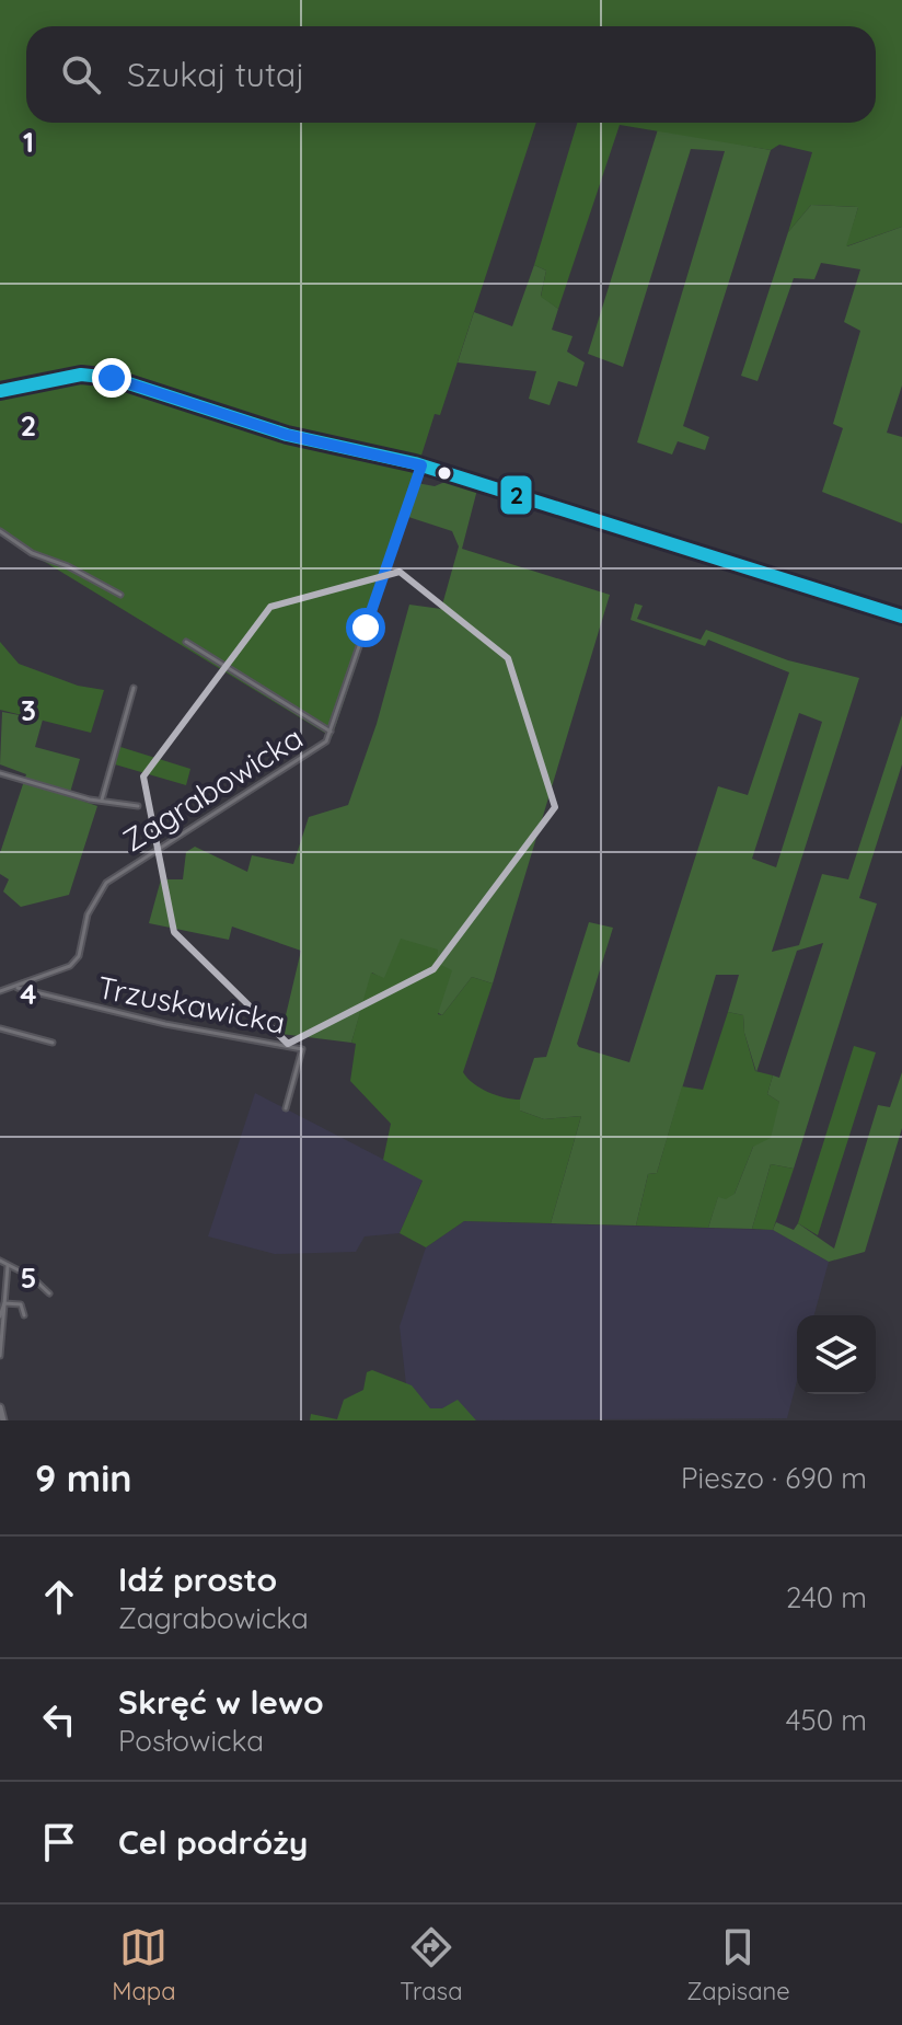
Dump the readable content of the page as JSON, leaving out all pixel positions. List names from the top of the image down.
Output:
{
  "streets": {
    "street": ["Zagrabowicka", "Trzuskawicka"]
  },
  "crossings": [
    ["Zagrabowicka", "Trzuskawicka"]
  ],
  "lines": ["transit line 2"],
  "page": {
    "search": "Szukaj tutaj",
    "heading": ["9 min", "Pieszo · 690 m"],
    "list": [
      ["Idź prosto", "Zagrabowicka", "240 m"],
      ["Skręć w lewo", "Posłowicka", "450 m"],
      "Cel podróży"
    ],
    "nav": ["Mapa", "Trasa", "Zapisane"]
  },
  "grid": {
    "rows": [
      "1",
      "2",
      "3",
      "4",
      "5"
    ]
  }
}
